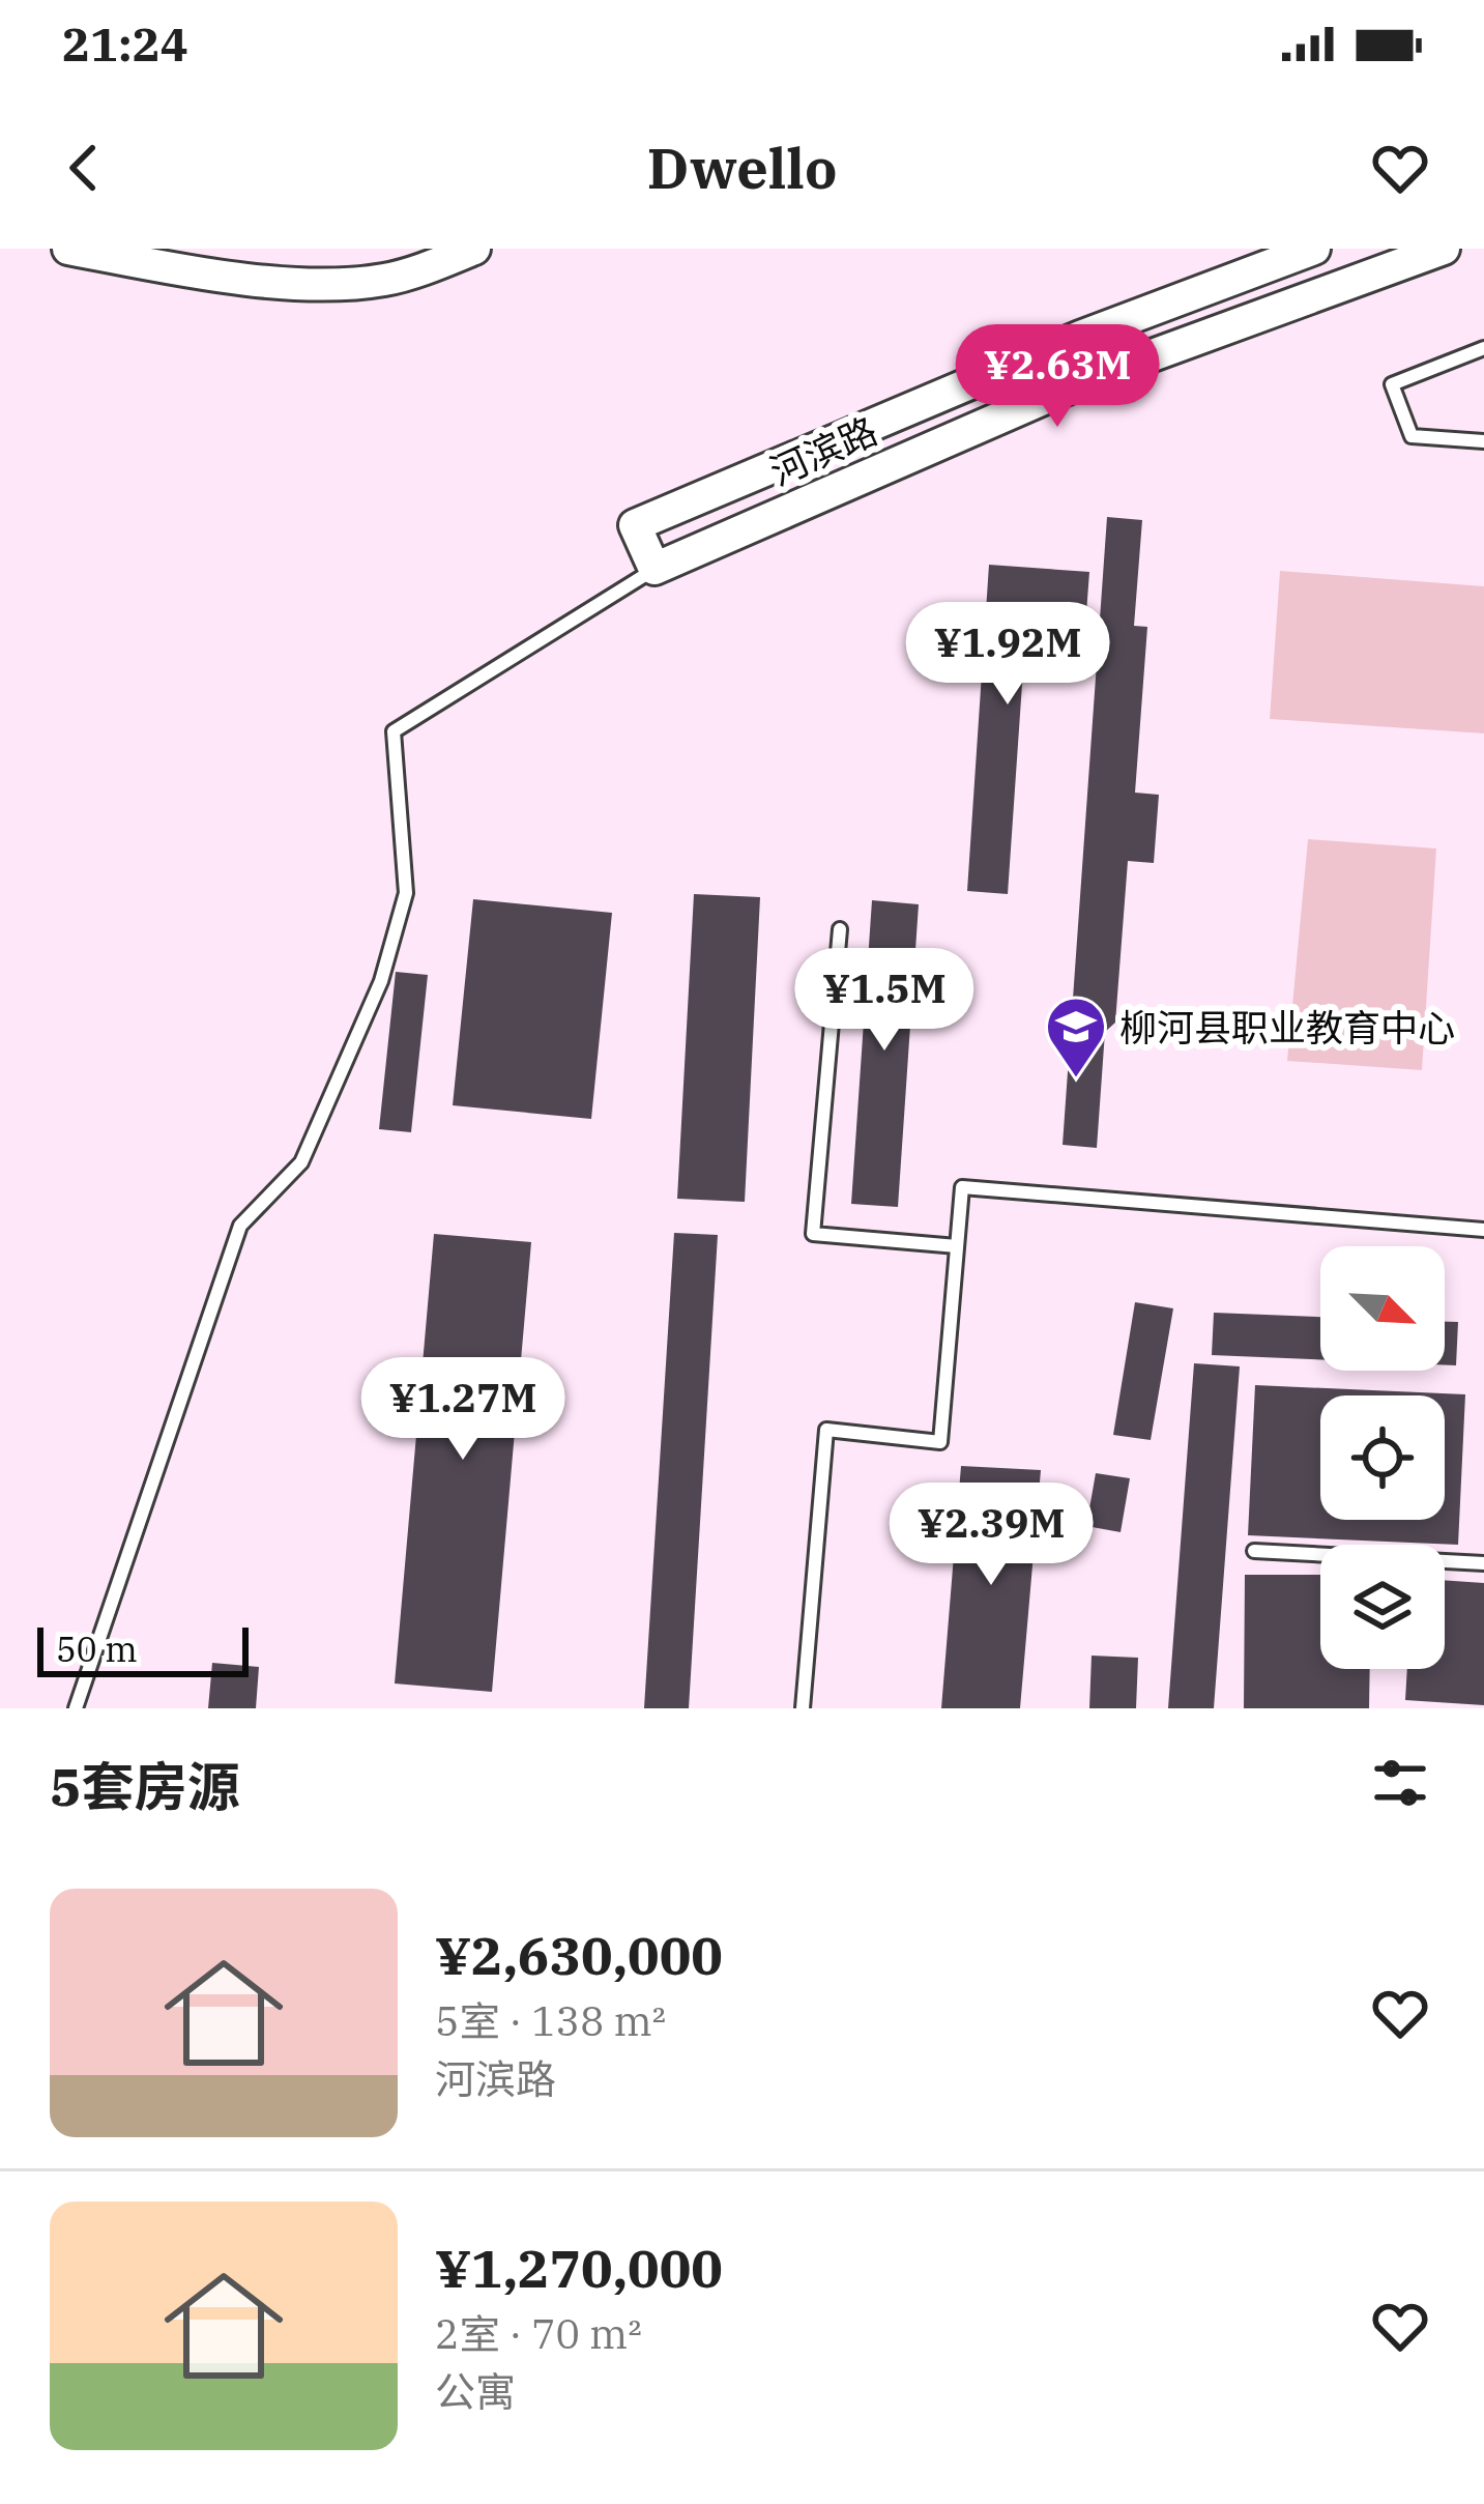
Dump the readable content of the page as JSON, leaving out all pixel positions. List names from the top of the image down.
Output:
{
  "streets": {
    "street": ["河滨路"]
  },
  "places": {
    "school or university": ["柳河县职业教育中心"]
  },
  "scale_bar": "50 m",
  "north": "bottom right",
  "page": {
    "status": "21:24",
    "header": "Dwello",
    "price": [
      "¥2.63M",
      "¥1.92M",
      "¥1.5M",
      "¥1.27M",
      "¥2.39M"
    ],
    "scale": "50 m",
    "heading": "5套房源",
    "list": [
      {
        "name": "¥2,630,000",
        "note": "5室 · 138 m² · 河滨路"
      },
      {
        "name": "¥1,270,000",
        "note": "2室 · 70 m² · 公寓"
      }
    ]
  }
}
